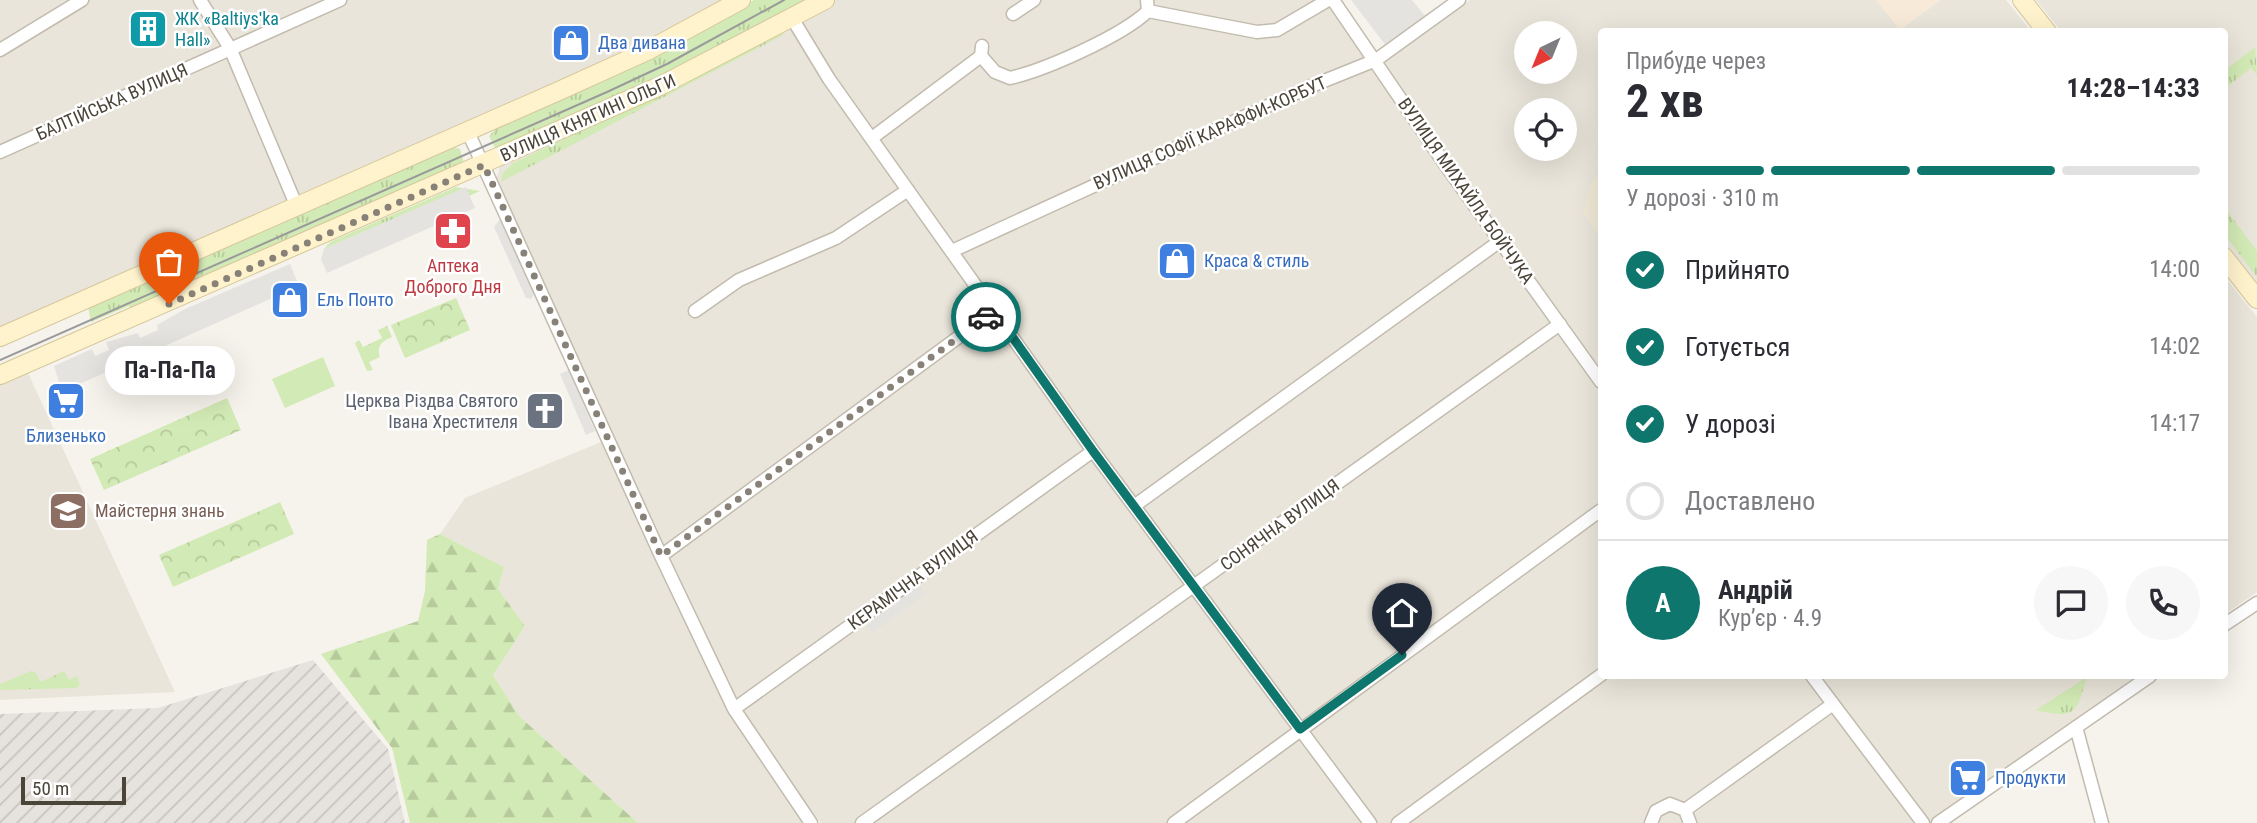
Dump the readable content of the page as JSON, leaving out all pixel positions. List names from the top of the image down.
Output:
{
  "streets": {
    "main road": ["ВУЛИЦЯ КНЯГИНІ ОЛЬГИ"],
    "street": [
      "БАЛТІЙСЬКА ВУЛИЦЯ",
      "ВУЛИЦЯ СОФІЇ КАРАФФИ-КОРБУТ",
      "ВУЛИЦЯ МИХАЙЛА БОЙЧУКА",
      "СОНЯЧНА ВУЛИЦЯ",
      "КЕРАМІЧНА ВУЛИЦЯ"
    ]
  },
  "crossings": [
    ["ВУЛИЦЯ СОФІЇ КАРАФФИ-КОРБУТ", "ВУЛИЦЯ МИХАЙЛА БОЙЧУКА"],
    ["ВУЛИЦЯ МИХАЙЛА БОЙЧУКА", "СОНЯЧНА ВУЛИЦЯ"]
  ],
  "places": {
    "building": ["ЖК «Baltiysʹka Hall»"],
    "shop": ["Два дивана", "Краса & стиль", "Ель Понто"],
    "pharmacy": ["Аптека Доброго Дня"],
    "other": ["Па-Па-Па"],
    "supermarket": ["Близенько", "Продукти"],
    "church": ["Церква Різдва Святого Івана Хрестителя"],
    "school or university": ["Майстерня знань"]
  },
  "scale_bar": "50 m",
  "north": "bottom left",
  "page": {
    "heading": ["2 хв", "Прибуде через", "14:28–14:33"],
    "panel": ["Андрій", "Кур’єр · 4.9"],
    "bar": "У дорозі · 310 m",
    "list": [
      ["Прийнято", "14:00"],
      ["Готується", "14:02"],
      ["У дорозі", "14:17"],
      "Доставлено"
    ],
    "bubble": "Па-Па-Па",
    "round": "А",
    "scale": "50 m"
  }
}
